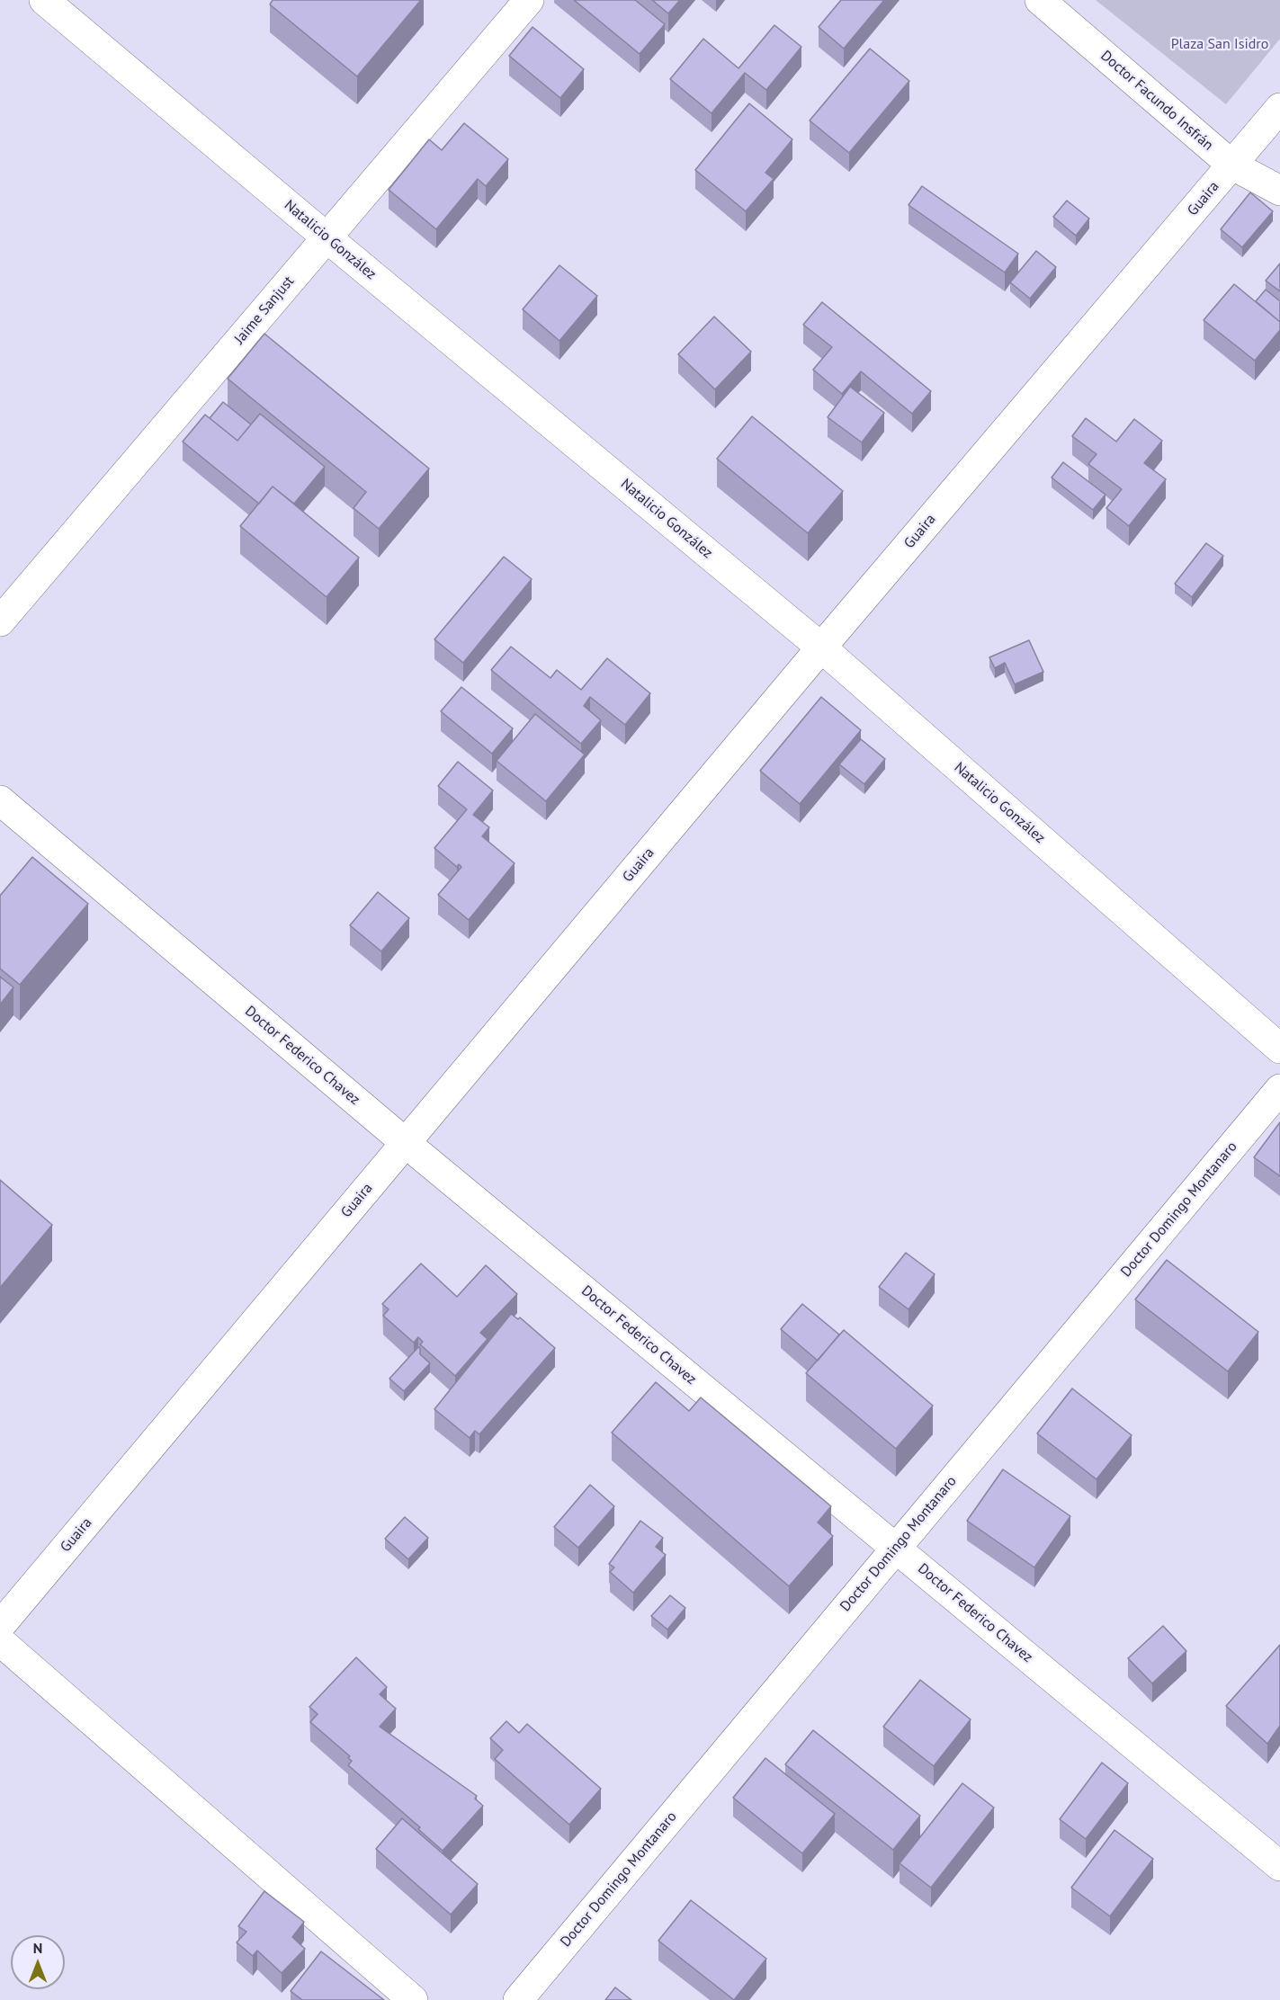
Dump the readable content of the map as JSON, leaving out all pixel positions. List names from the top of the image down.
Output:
{
  "streets": {
    "street": [
      "Doctor Facundo Insfrán",
      "Guaira",
      "Natalicio González",
      "Jaime Sanjust",
      "Doctor Federico Chavez",
      "Doctor Domingo Montanaro"
    ]
  },
  "crossings": [
    ["Doctor Facundo Insfrán", "Guaira"],
    ["Guaira", "Natalicio González"],
    ["Guaira", "Doctor Federico Chavez"],
    ["Natalicio González", "Jaime Sanjust"],
    ["Doctor Federico Chavez", "Doctor Domingo Montanaro"]
  ],
  "parks": ["Plaza San Isidro"],
  "north": "top"
}
